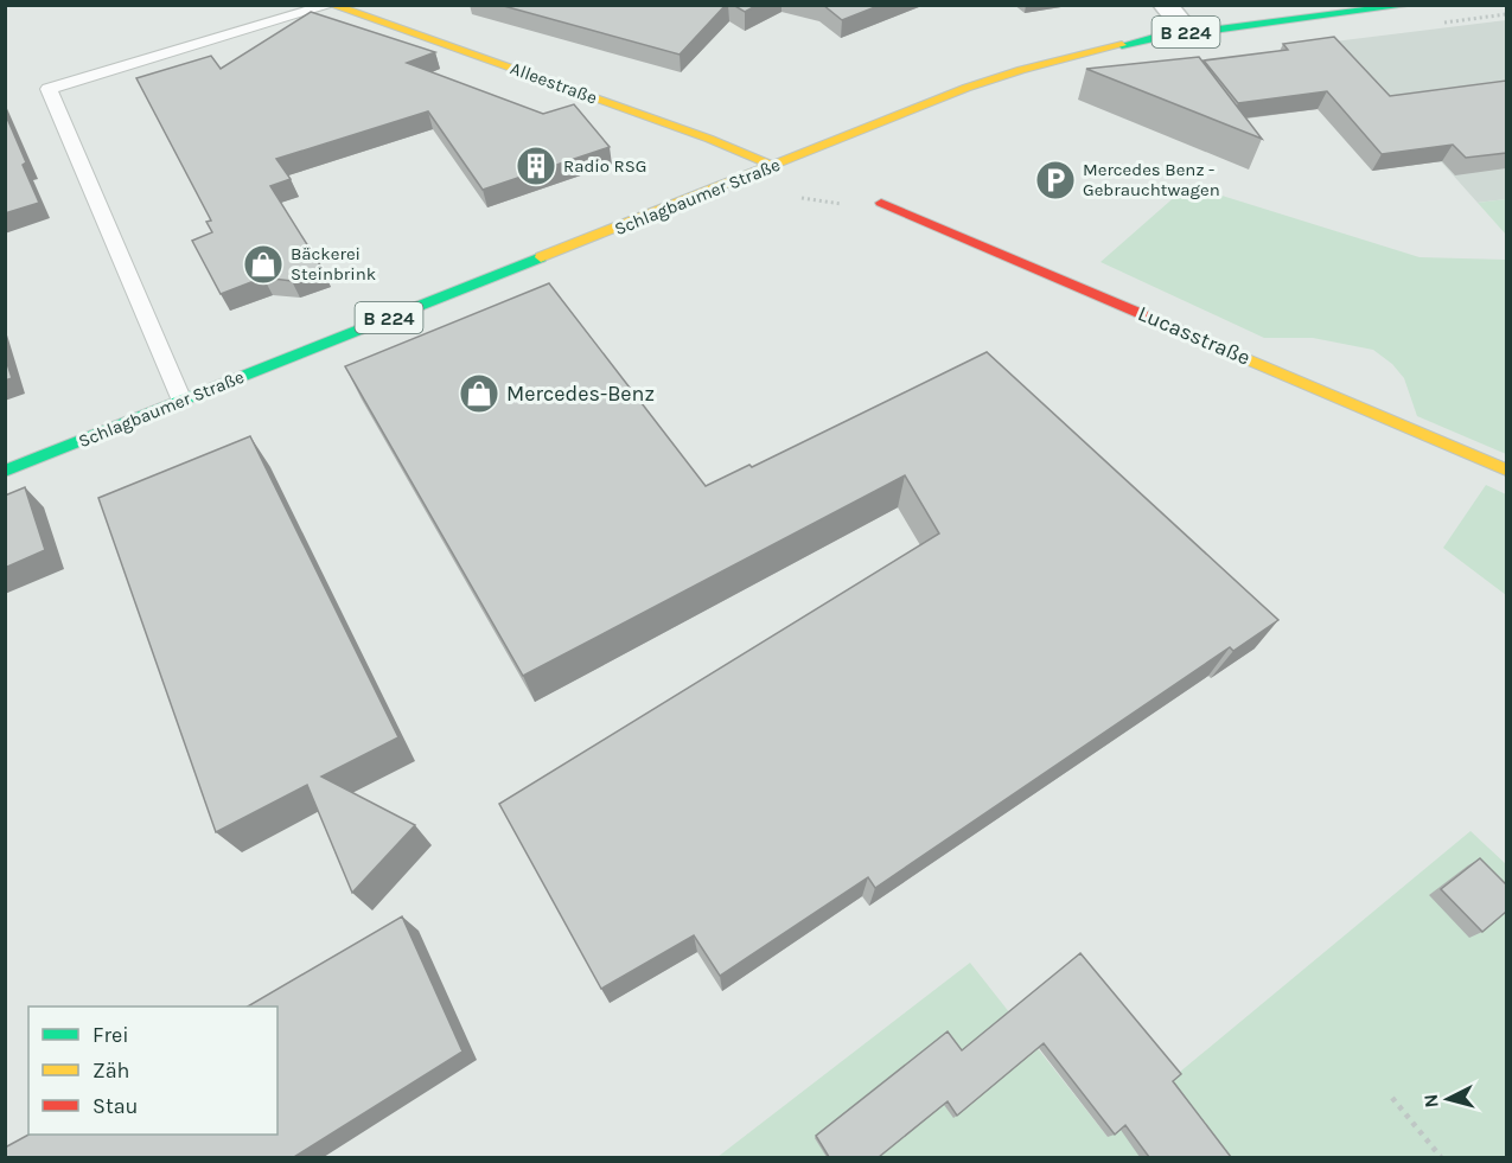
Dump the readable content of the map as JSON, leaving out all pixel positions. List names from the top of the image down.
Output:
{
  "streets": {
    "main road": [
      "B 224",
      "Alleestraße",
      "Schlagbaumer Straße",
      "Lucasstraße"
    ]
  },
  "crossings": [
    ["Alleestraße", "Schlagbaumer Straße"]
  ],
  "places": {
    "building": ["Radio RSG"],
    "parking": ["Mercedes Benz - Gebrauchtwagen"],
    "shop": ["Bäckerei Steinbrink", "Mercedes-Benz"]
  },
  "legend": ["Frei", "Zäh", "Stau"],
  "north": "left"
}
